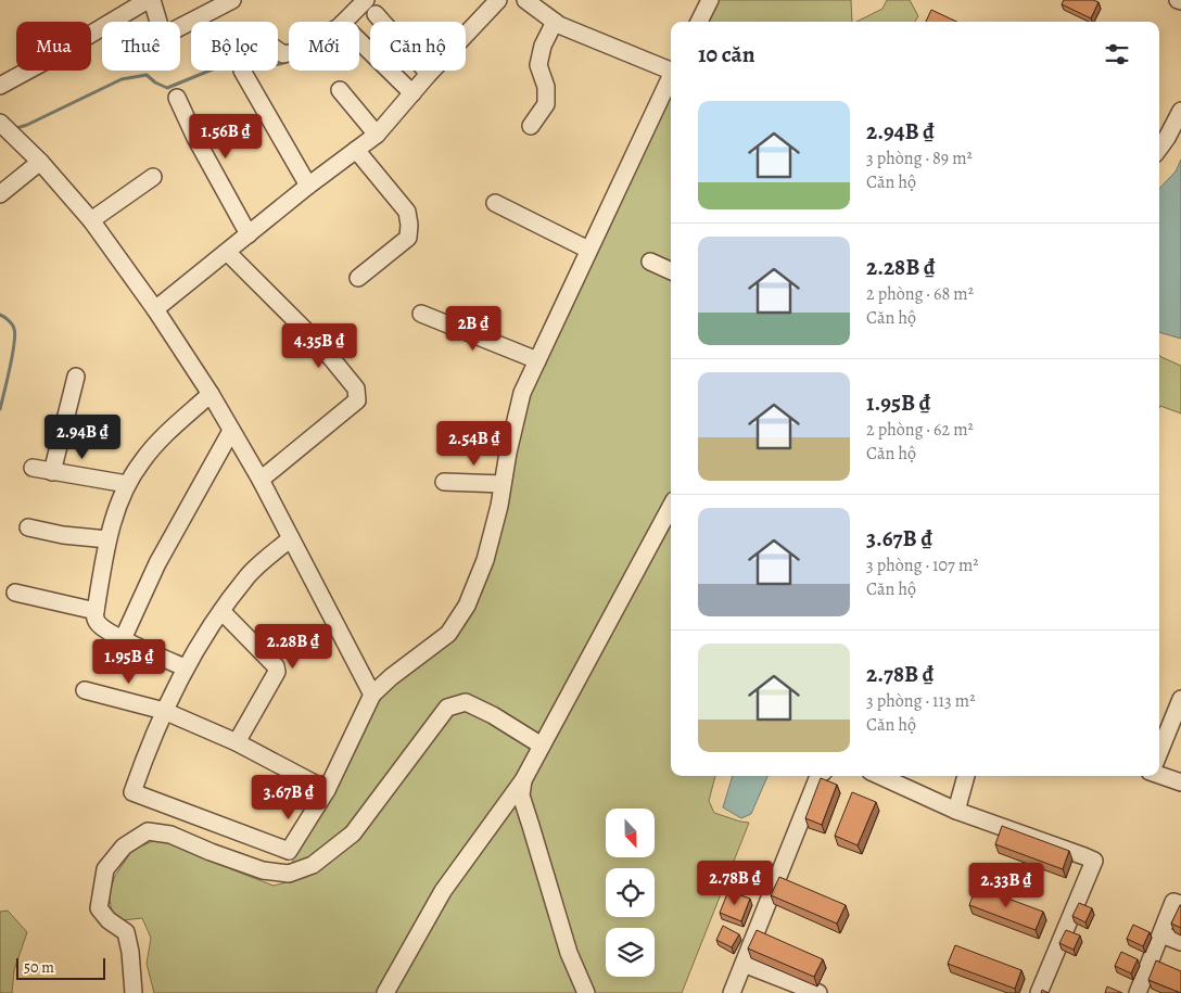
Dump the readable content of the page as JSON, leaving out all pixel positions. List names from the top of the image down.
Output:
{
  "scale_bar": "50 m",
  "north": "bottom",
  "page": {
    "chip": [
      "Mua",
      "Thuê",
      "Bộ lọc",
      "Mới",
      "Căn hộ"
    ],
    "heading": "10 căn",
    "list": [
      {
        "name": "2.94B ₫",
        "note": "3 phòng · 89 m² · Căn hộ"
      },
      {
        "name": "2.28B ₫",
        "note": "2 phòng · 68 m² · Căn hộ"
      },
      {
        "name": "1.95B ₫",
        "note": "2 phòng · 62 m² · Căn hộ"
      },
      {
        "name": "3.67B ₫",
        "note": "3 phòng · 107 m² · Căn hộ"
      },
      {
        "name": "2.78B ₫",
        "note": "3 phòng · 113 m² · Căn hộ"
      }
    ],
    "price": [
      "1.56B ₫",
      "2B ₫",
      "4.35B ₫",
      "2.94B ₫",
      "2.54B ₫",
      "2.28B ₫",
      "1.95B ₫",
      "3.67B ₫",
      "2.78B ₫",
      "2.33B ₫"
    ],
    "scale": "50 m"
  }
}
